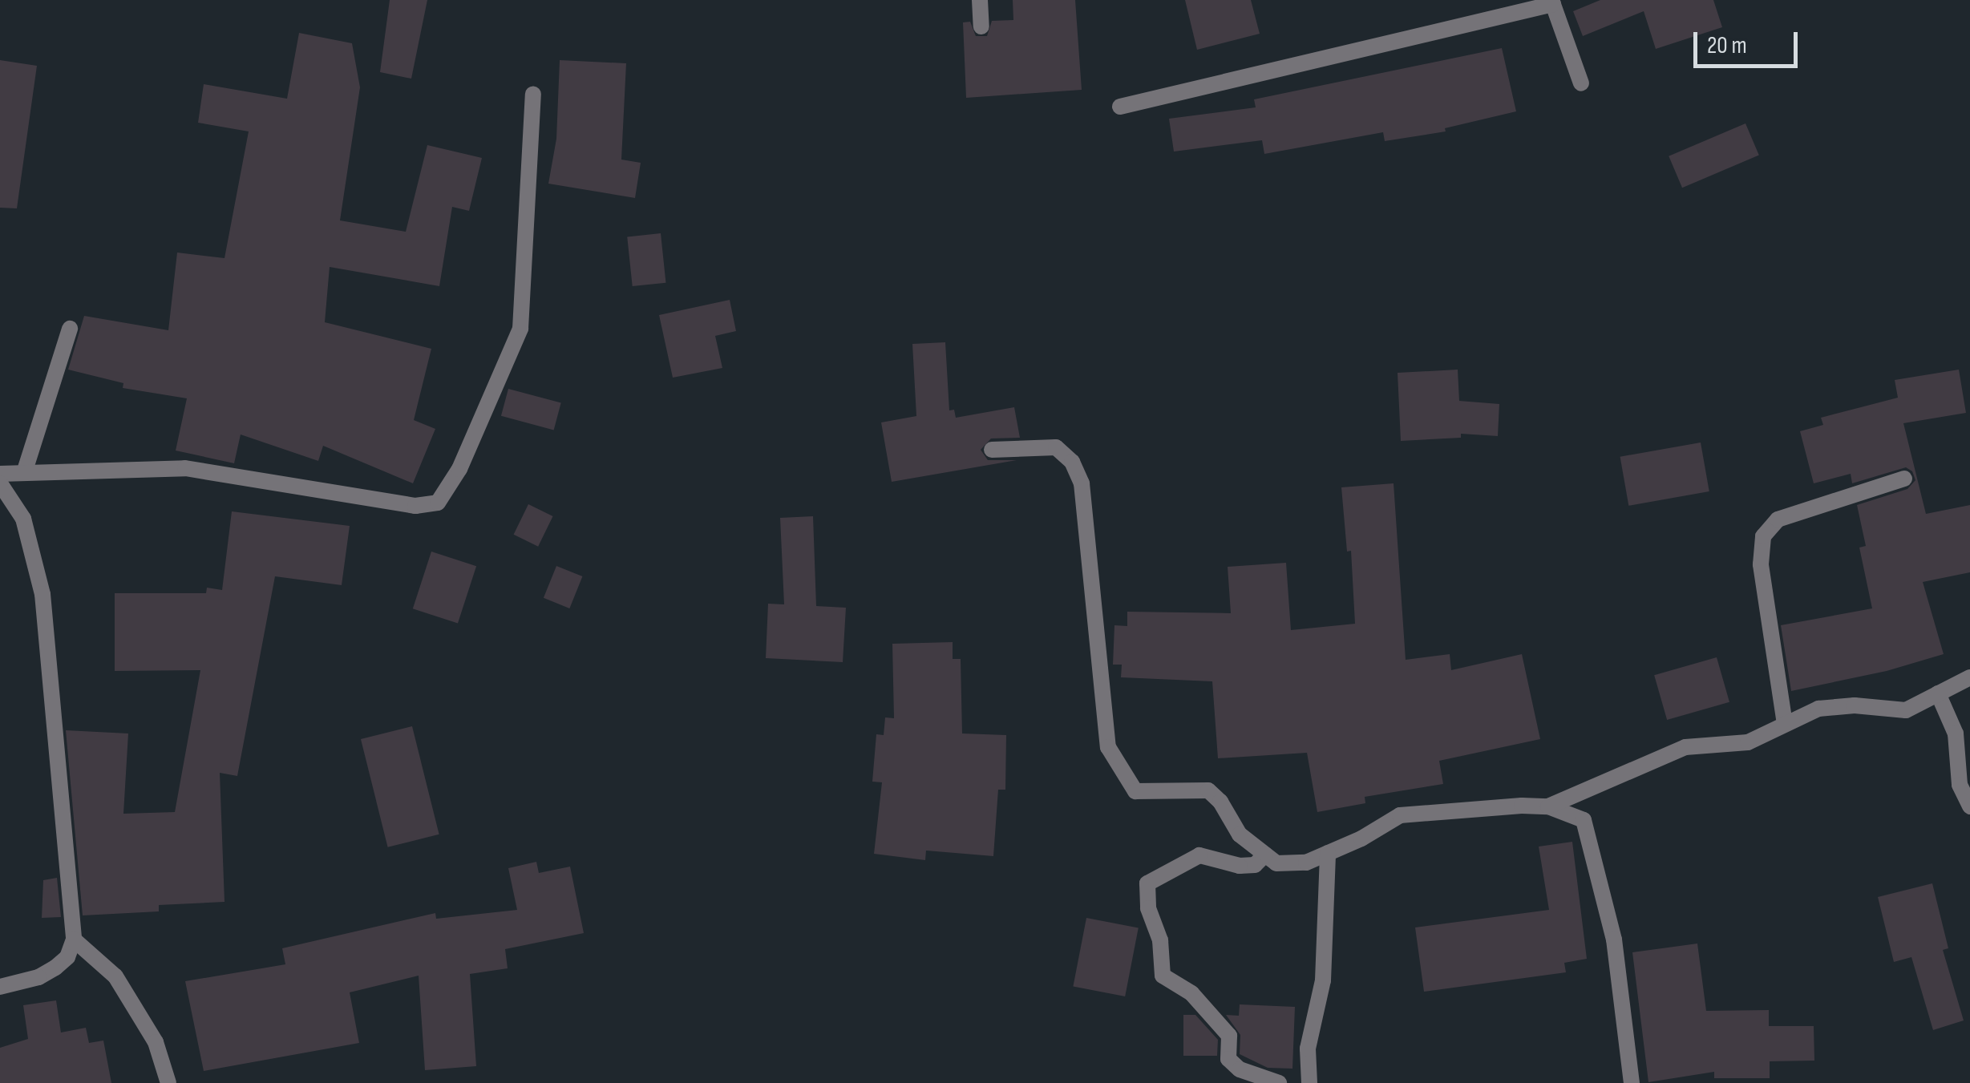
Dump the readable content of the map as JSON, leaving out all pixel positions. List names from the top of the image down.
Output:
{
  "scale_bar": "20 m"
}
